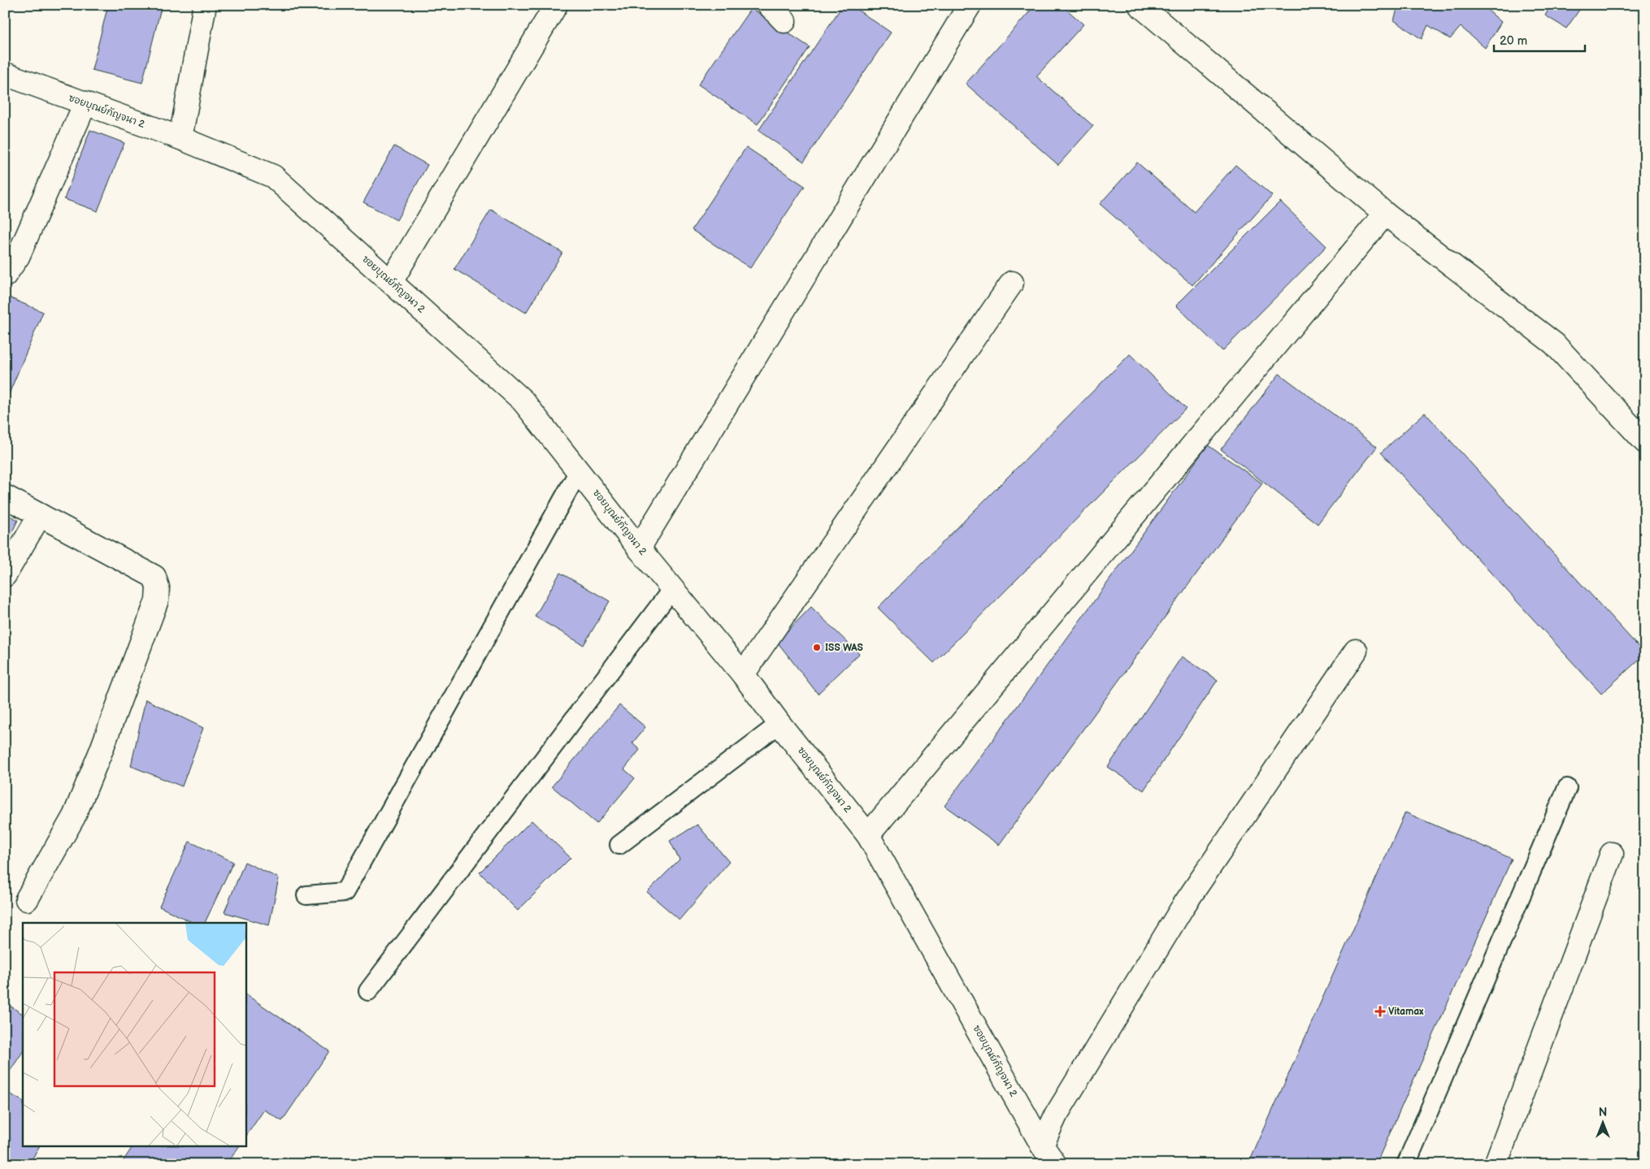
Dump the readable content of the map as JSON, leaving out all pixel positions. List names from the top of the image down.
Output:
{
  "streets": {
    "street": ["ซอยบุณย์กัญจนา 2"]
  },
  "places": {
    "other": ["ISS WAS"],
    "health": ["Vitamax"]
  },
  "scale_bar": "20 m",
  "north": "top"
}
